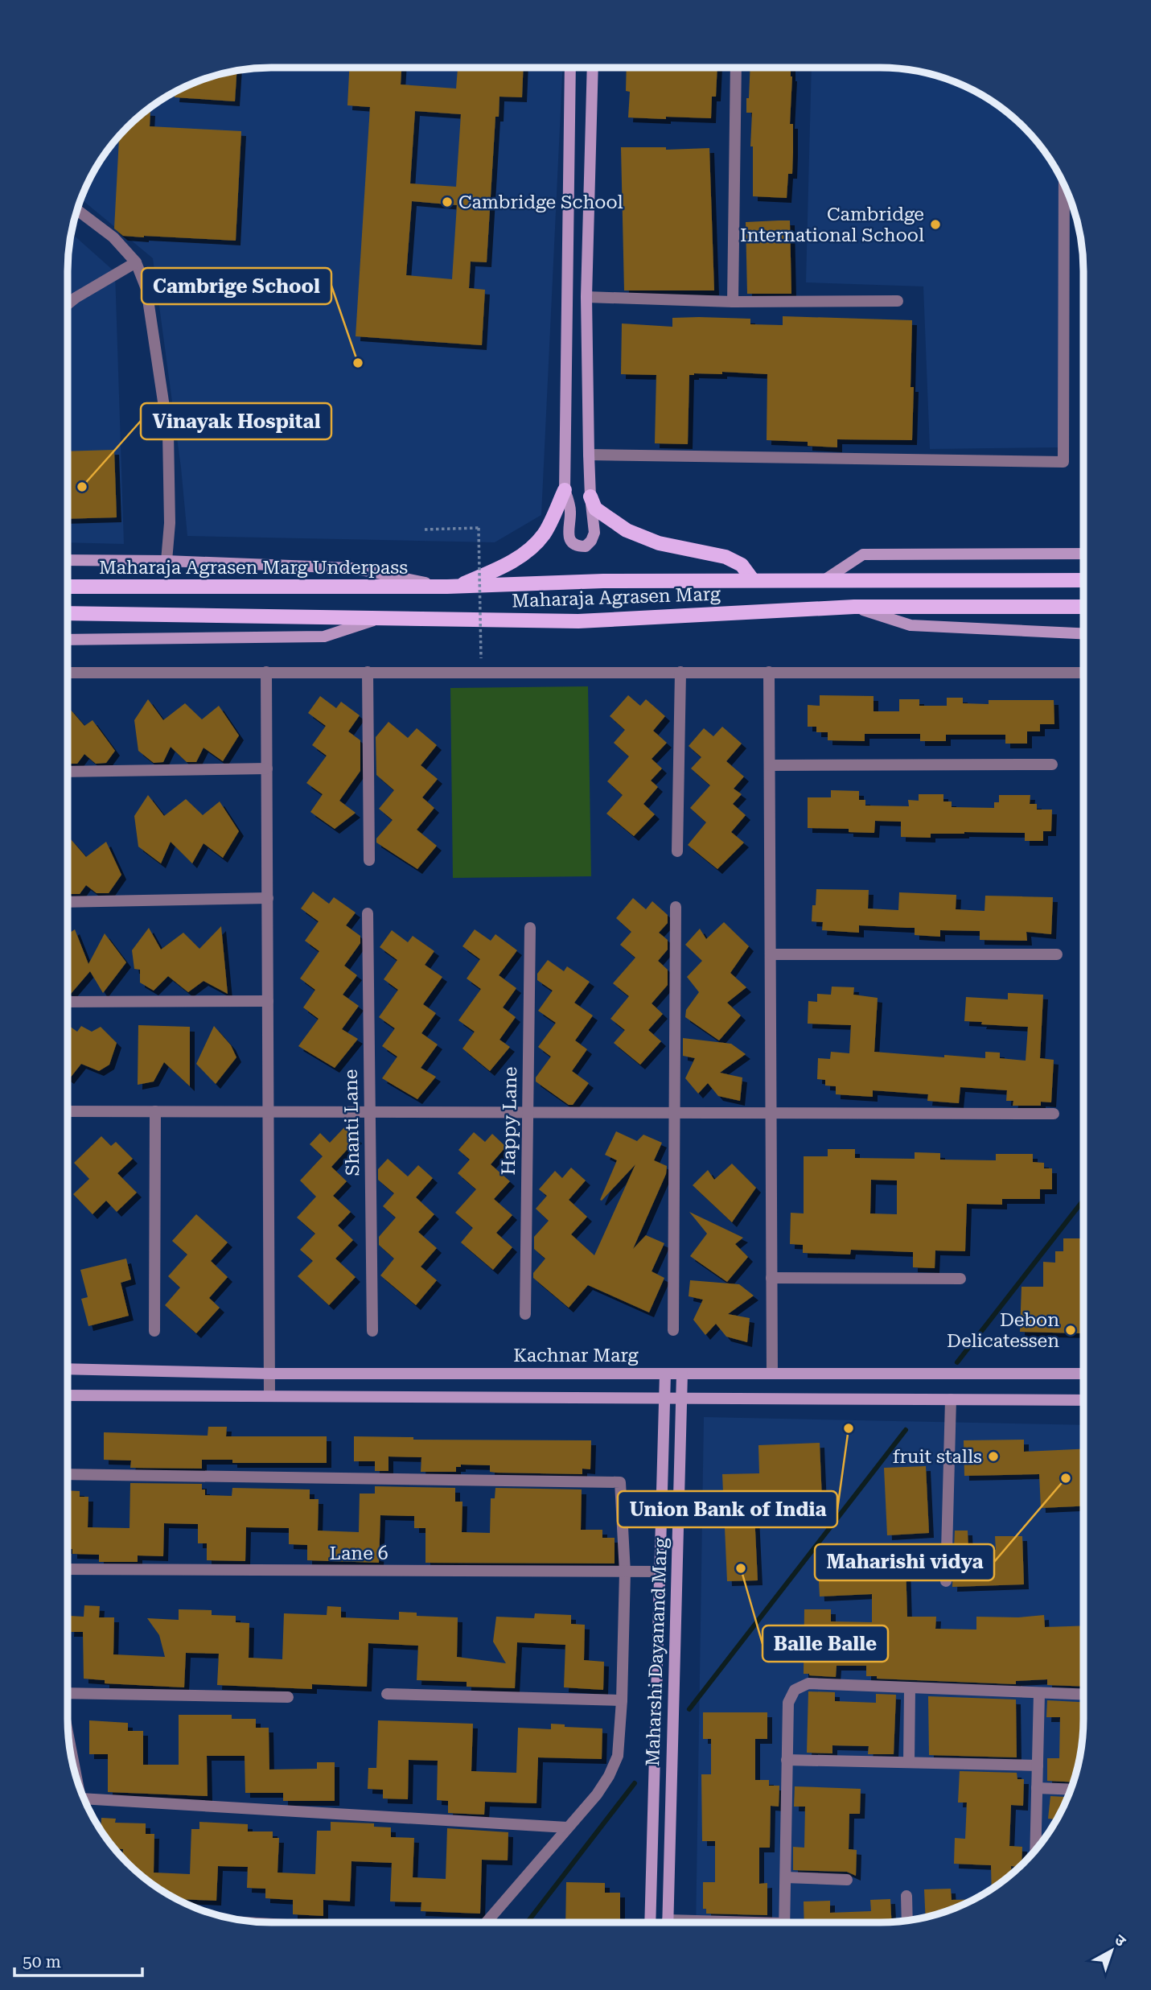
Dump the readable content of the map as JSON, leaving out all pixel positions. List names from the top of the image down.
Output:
{
  "streets": {
    "main road": ["Maharaja Agrasen Marg Underpass", "Maharaja Agrasen Marg"],
    "street": [
      "Happy Lane",
      "Shanti Lane",
      "Kachnar Marg",
      "Lane 6",
      "Maharshi Dayanand Marg"
    ]
  },
  "crossings": [
    ["Maharaja Agrasen Marg Underpass", "Maharaja Agrasen Marg"],
    ["Kachnar Marg", "Maharshi Dayanand Marg"],
    ["Lane 6", "Maharshi Dayanand Marg"]
  ],
  "places": [
    "Cambridge School",
    "Cambridge International School",
    "Cambrige School",
    "Vinayak Hospital",
    "Debon Delicatessen",
    "Union Bank of India",
    "fruit stalls",
    "Maharishi vidya",
    "Balle Balle"
  ],
  "scale_bar": "50 m",
  "north": "top right"
}
